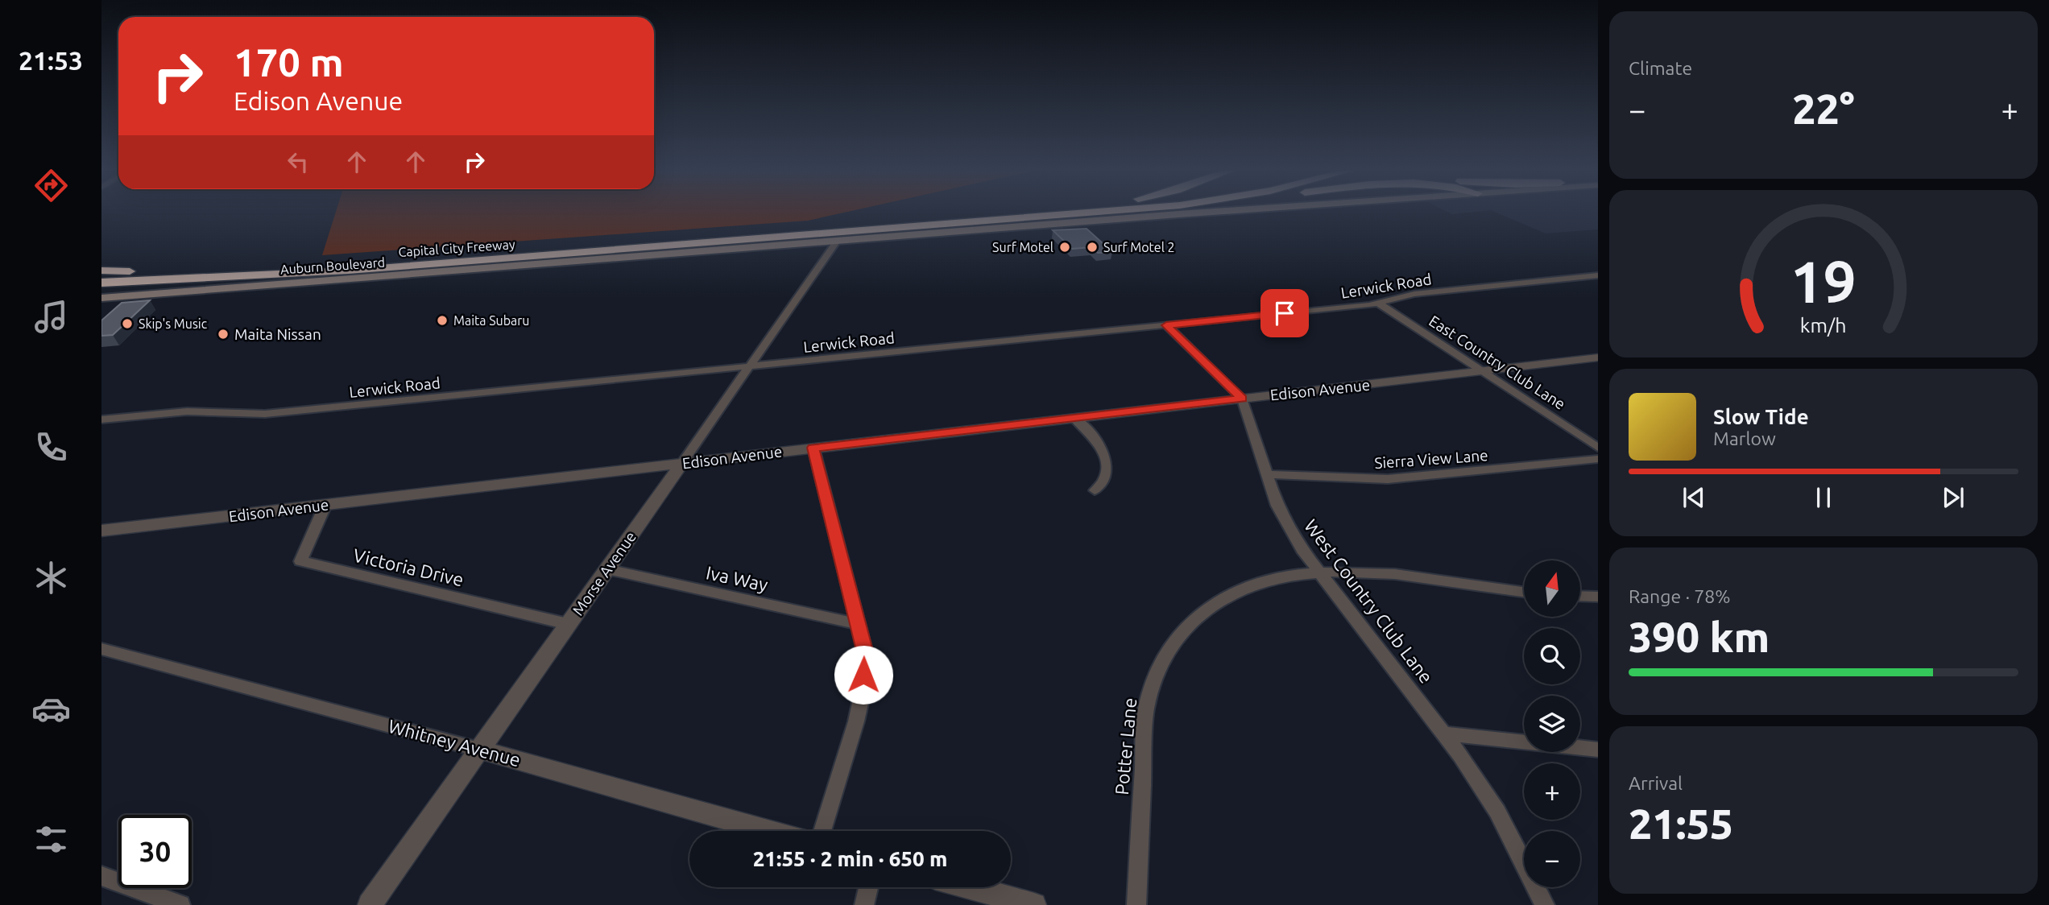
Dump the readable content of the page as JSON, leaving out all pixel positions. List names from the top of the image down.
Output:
{
  "streets": {
    "highway": ["Capital City Freeway"],
    "main road": ["Auburn Boulevard"],
    "street": [
      "Lerwick Road",
      "East Country Club Lane",
      "Edison Avenue",
      "Sierra View Lane",
      "Victoria Drive",
      "Morse Avenue",
      "Iva Way",
      "West Country Club Lane",
      "Whitney Avenue",
      "Potter Lane"
    ]
  },
  "crossings": [
    ["Auburn Boulevard", "Morse Avenue"],
    ["Lerwick Road", "East Country Club Lane"],
    ["Lerwick Road", "Morse Avenue"],
    ["Lerwick Road", "West Country Club Lane"],
    ["East Country Club Lane", "Edison Avenue"],
    ["Edison Avenue", "Victoria Drive"],
    ["Edison Avenue", "Morse Avenue"],
    ["Edison Avenue", "West Country Club Lane"],
    ["Sierra View Lane", "West Country Club Lane"],
    ["Victoria Drive", "Morse Avenue"],
    ["Morse Avenue", "Iva Way"],
    ["Morse Avenue", "Whitney Avenue"],
    ["West Country Club Lane", "Potter Lane"]
  ],
  "places": [
    "Surf Motel",
    "Surf Motel 2",
    "Maita Subaru",
    "Skip's Music",
    "Maita Nissan"
  ],
  "north": "top",
  "page": {
    "tabs": "21:53",
    "tile": [
      "Climate",
      ["Range · 78%", "390 km"],
      ["Arrival", "21:55"]
    ],
    "turn": ["170 m", "Edison Avenue"],
    "heat": ["−", "22°", "+"],
    "song": ["Slow Tide", "Marlow"],
    "map_buttons": ["+", "−"],
    "limit": "30",
    "trip": "21:55 · 2 min · 650 m",
    "gauge": ["19", "km/h"]
  }
}
